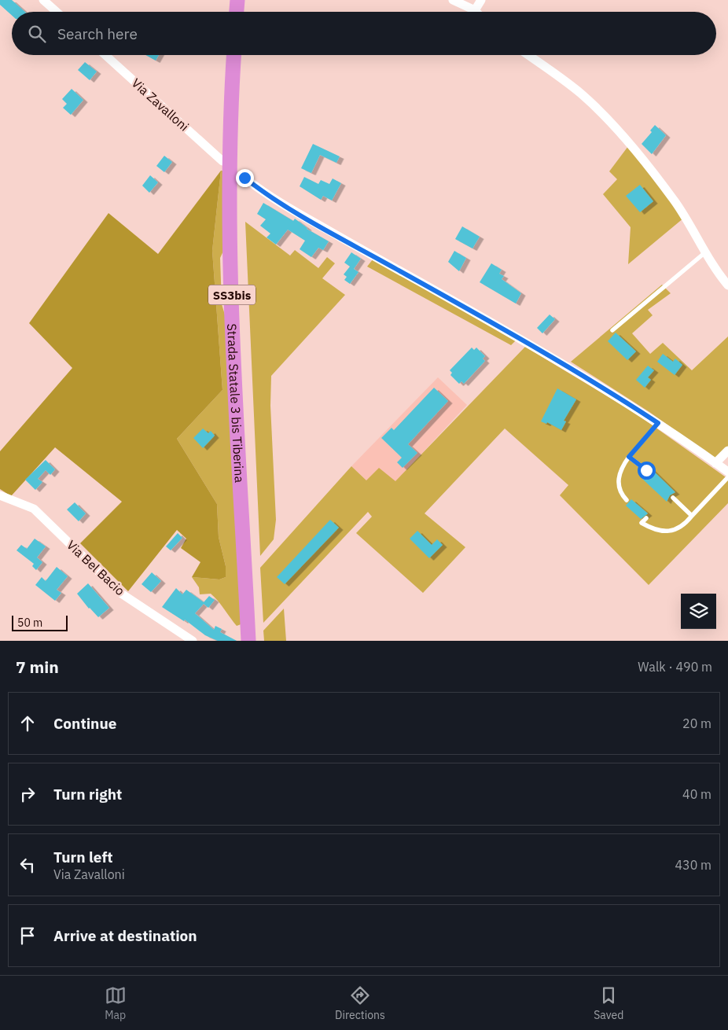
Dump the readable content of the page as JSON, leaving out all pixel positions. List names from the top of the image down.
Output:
{
  "streets": {
    "highway": ["SS3bis", "Strada Statale 3 bis Tiberina"],
    "street": ["Via Zavalloni", "Via Bel Bacio"]
  },
  "scale_bar": "50 m",
  "page": {
    "search": "Search here",
    "scale": "50 m",
    "heading": ["7 min", "Walk · 490 m"],
    "list": [
      ["Continue", "20 m"],
      ["Turn right", "40 m"],
      ["Turn left", "Via Zavalloni", "430 m"],
      "Arrive at destination"
    ],
    "nav": ["Map", "Directions", "Saved"]
  }
}
